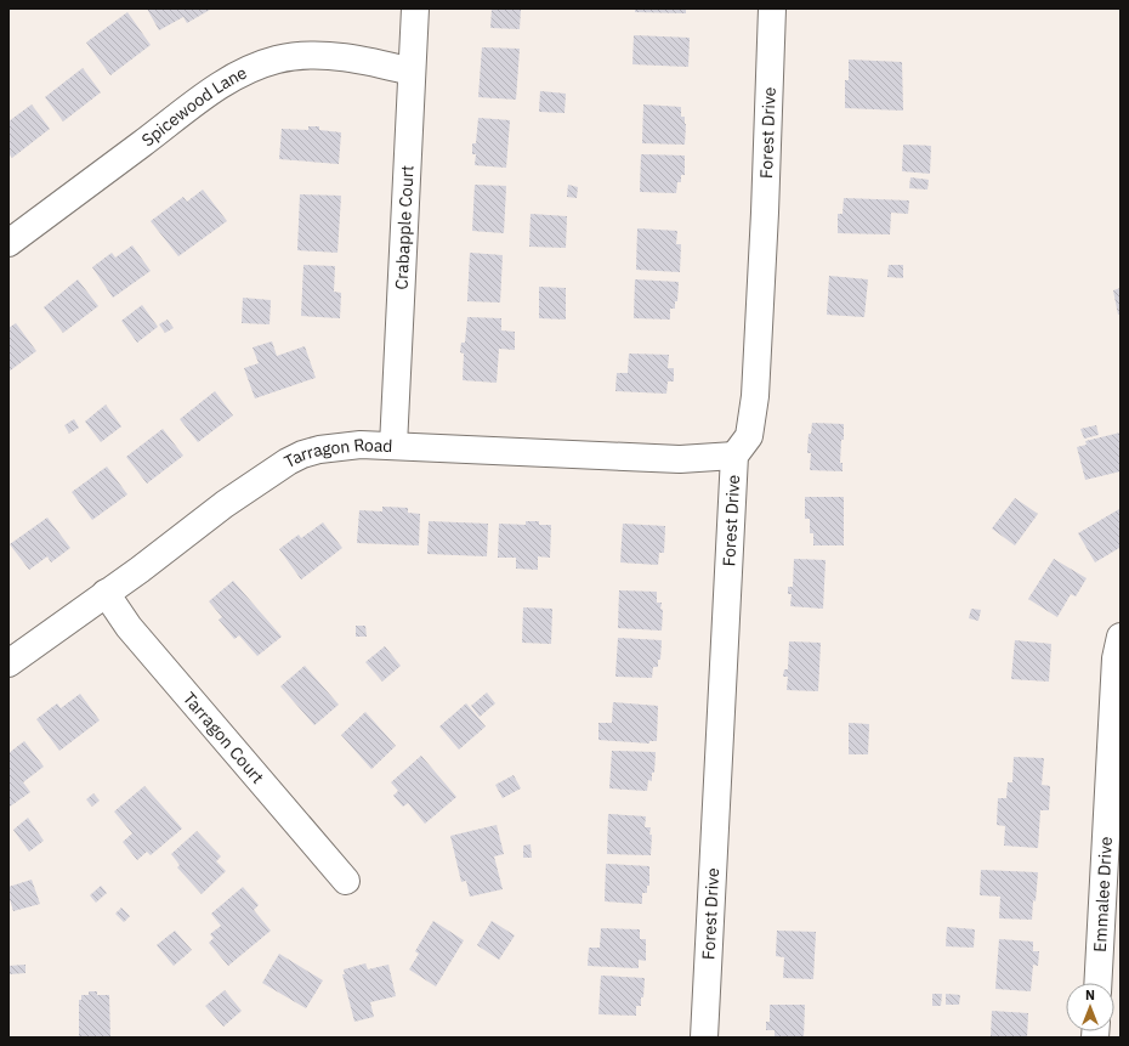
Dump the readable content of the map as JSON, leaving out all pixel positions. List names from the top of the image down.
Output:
{
  "streets": {
    "street": [
      "Spicewood Lane",
      "Forest Drive",
      "Crabapple Court",
      "Tarragon Road",
      "Tarragon Court",
      "Emmalee Drive"
    ]
  },
  "crossings": [
    ["Spicewood Lane", "Crabapple Court"],
    ["Forest Drive", "Tarragon Road"],
    ["Crabapple Court", "Tarragon Road"],
    ["Tarragon Road", "Tarragon Court"]
  ],
  "north": "top"
}
